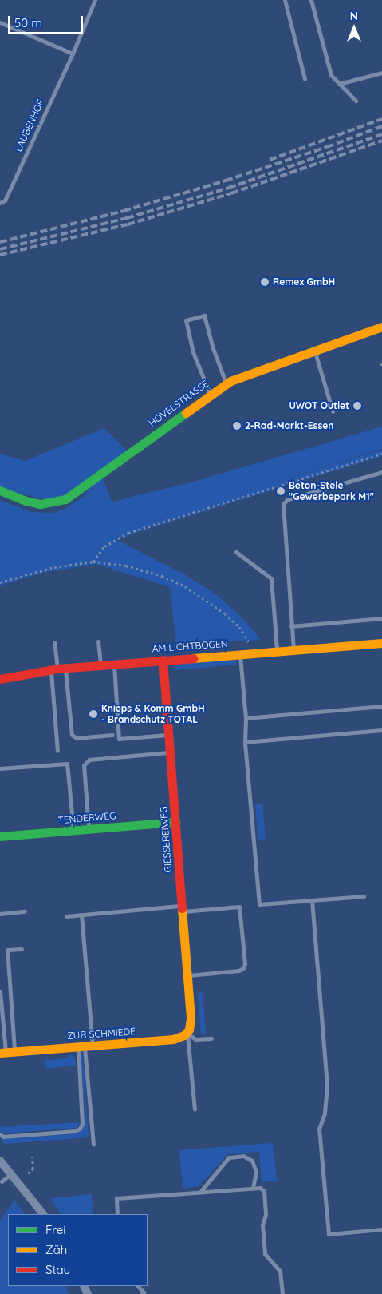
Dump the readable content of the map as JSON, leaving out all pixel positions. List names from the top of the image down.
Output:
{
  "streets": {
    "street": [
      "HÖVELSTRASSE",
      "AM LICHTBOGEN",
      "TENDERWEG",
      "GIESSEREIWEG",
      "ZUR SCHMIEDE"
    ],
    "lane": ["LAUBENHOF"]
  },
  "crossings": [
    ["AM LICHTBOGEN", "GIESSEREIWEG"],
    ["TENDERWEG", "GIESSEREIWEG"],
    ["GIESSEREIWEG", "ZUR SCHMIEDE"]
  ],
  "places": [
    "Remex GmbH",
    "UWOT Outlet",
    "2-Rad-Markt-Essen",
    "Beton-Stele \"Gewerbepark M1\"",
    "Knieps & Komm GmbH - Brandschutz TOTAL"
  ],
  "legend": ["Frei", "Zäh", "Stau"],
  "scale_bar": "50 m",
  "north": "top"
}
